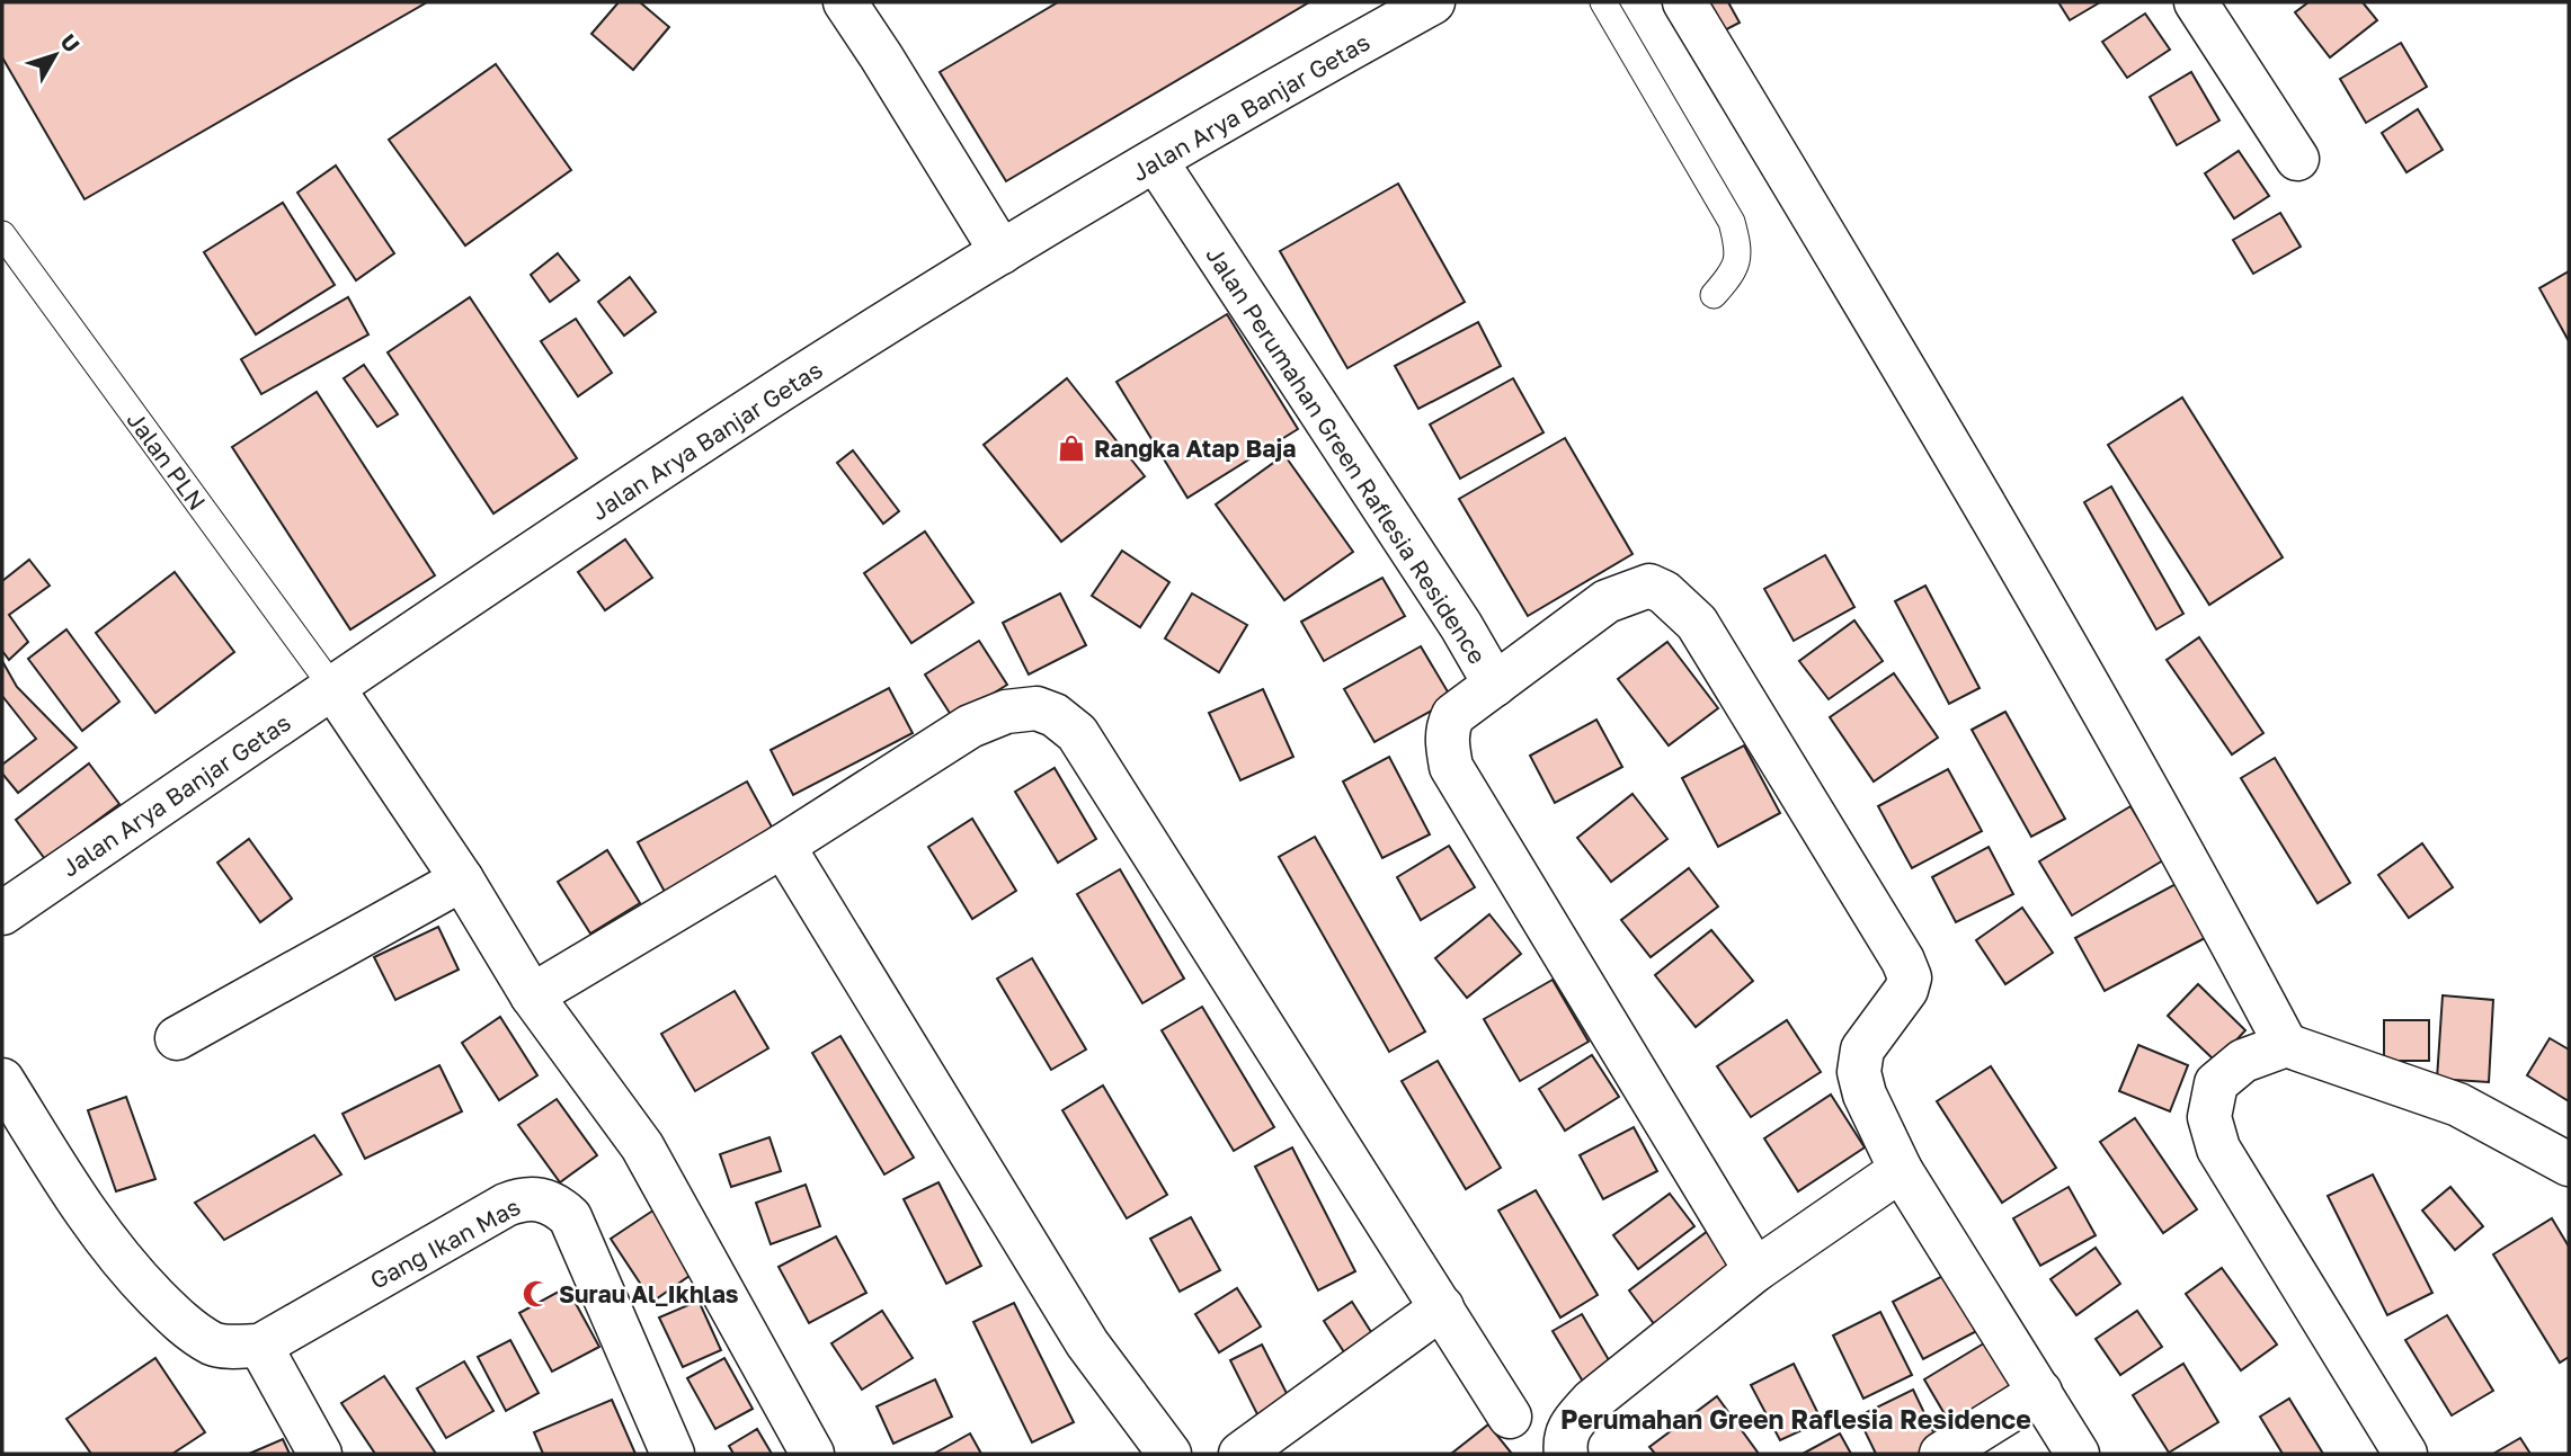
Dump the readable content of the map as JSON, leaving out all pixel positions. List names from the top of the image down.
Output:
{
  "streets": {
    "main road": ["Jalan Arya Banjar Getas", "Jalan Perumahan Green Raflesia Residence", "Gang Ikan Mas"],
    "lane": ["Jalan PLN"]
  },
  "crossings": [
    ["Jalan Arya Banjar Getas", "Jalan Perumahan Green Raflesia Residence"],
    ["Jalan Arya Banjar Getas", "Jalan PLN"]
  ],
  "districts": ["Perumahan Green Raflesia Residence"],
  "places": {
    "shop": ["Rangka Atap Baja"],
    "mosque": ["Surau Al_Ikhlas"]
  },
  "north": "top right"
}
